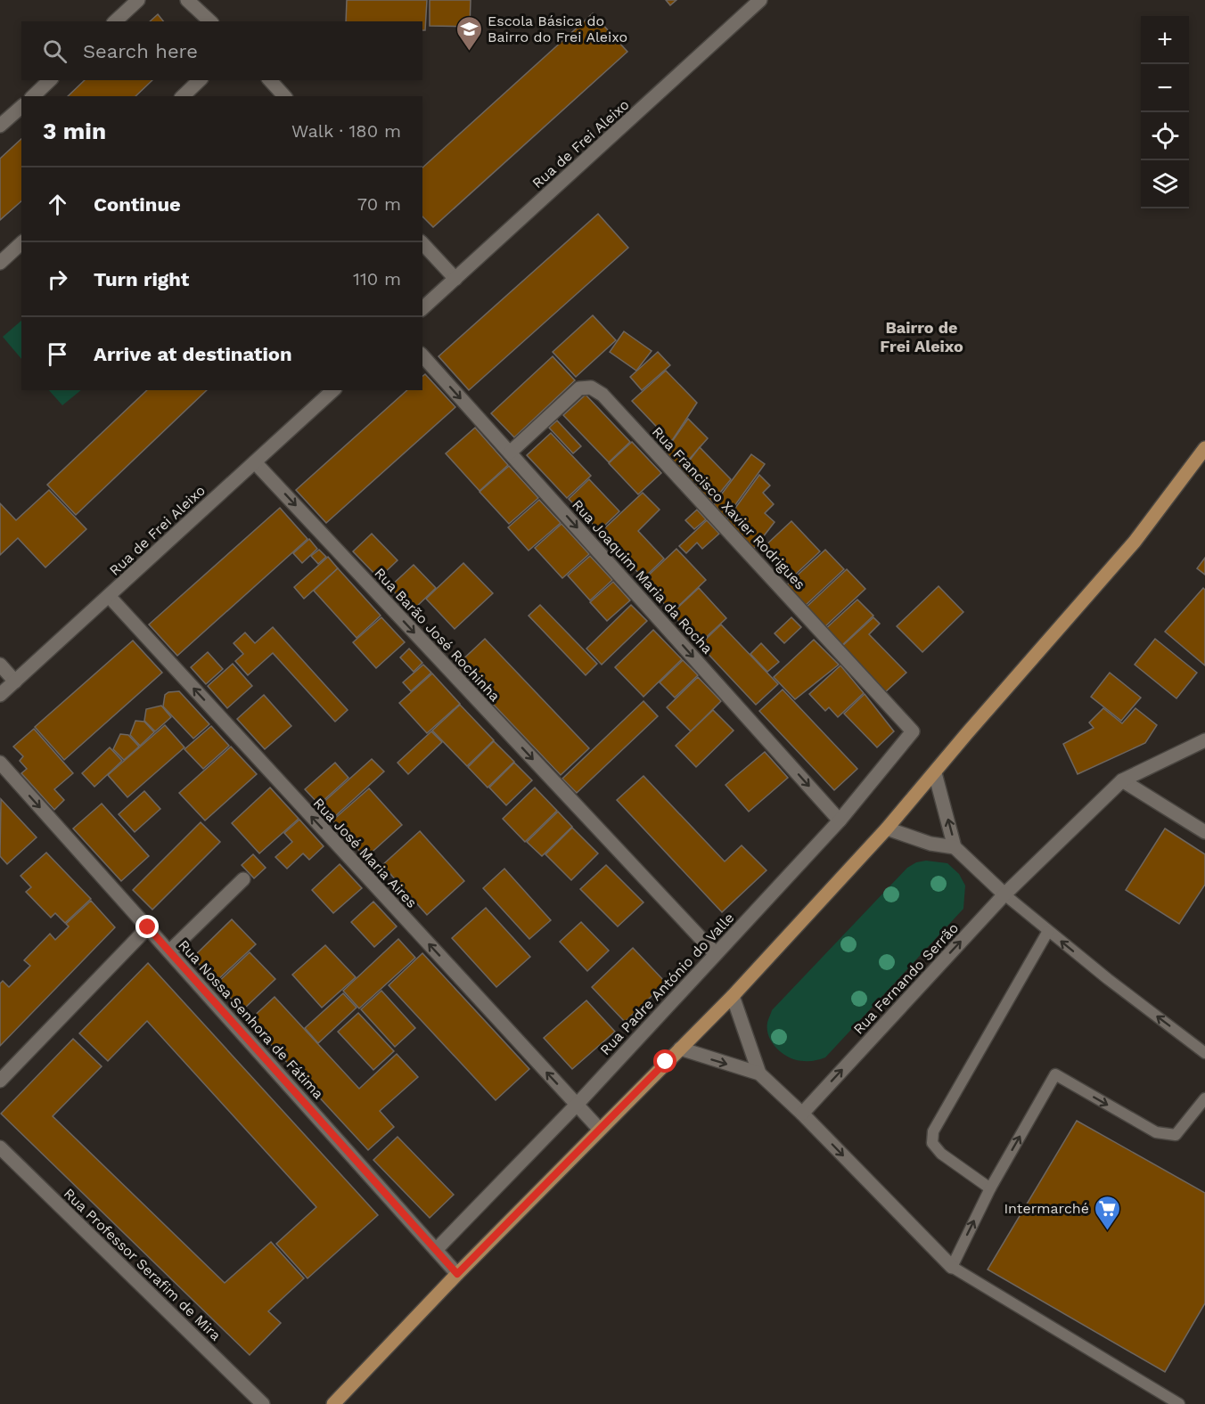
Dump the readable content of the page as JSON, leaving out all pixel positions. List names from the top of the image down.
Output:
{
  "streets": {
    "street": [
      "Rua de Frei Aleixo",
      "Rua Francisco Xavier Rodrigues",
      "Rua Joaquim Maria da Rocha",
      "Rua Barão José Rochinha",
      "Rua José Maria Aires",
      "Rua Fernando Serrão",
      "Rua Padre António do Valle",
      "Rua Nossa Senhora de Fátima",
      "Rua Professor Serafim de Mira"
    ]
  },
  "crossings": [
    ["Rua de Frei Aleixo", "Rua Barão José Rochinha"],
    ["Rua de Frei Aleixo", "Rua José Maria Aires"],
    ["Rua Francisco Xavier Rodrigues", "Rua Joaquim Maria da Rocha"],
    ["Rua Francisco Xavier Rodrigues", "Rua Padre António do Valle"],
    ["Rua Joaquim Maria da Rocha", "Rua Padre António do Valle"],
    ["Rua Barão José Rochinha", "Rua Padre António do Valle"],
    ["Rua José Maria Aires", "Rua Padre António do Valle"],
    ["Rua Padre António do Valle", "Rua Nossa Senhora de Fátima"]
  ],
  "one_way": [
    "Rua Joaquim Maria da Rocha",
    "Rua Barão José Rochinha",
    "Rua José Maria Aires",
    "Rua Fernando Serrão"
  ],
  "districts": ["Bairro de Frei Aleixo"],
  "places": {
    "school or university": ["Escola Básica do Bairro do Frei Aleixo"],
    "supermarket": ["Intermarché"]
  },
  "page": {
    "map_buttons": ["+", "−"],
    "search": "Search here",
    "heading": ["3 min", "Walk · 180 m"],
    "list": [
      ["Continue", "70 m"],
      ["Turn right", "110 m"],
      "Arrive at destination"
    ]
  }
}
